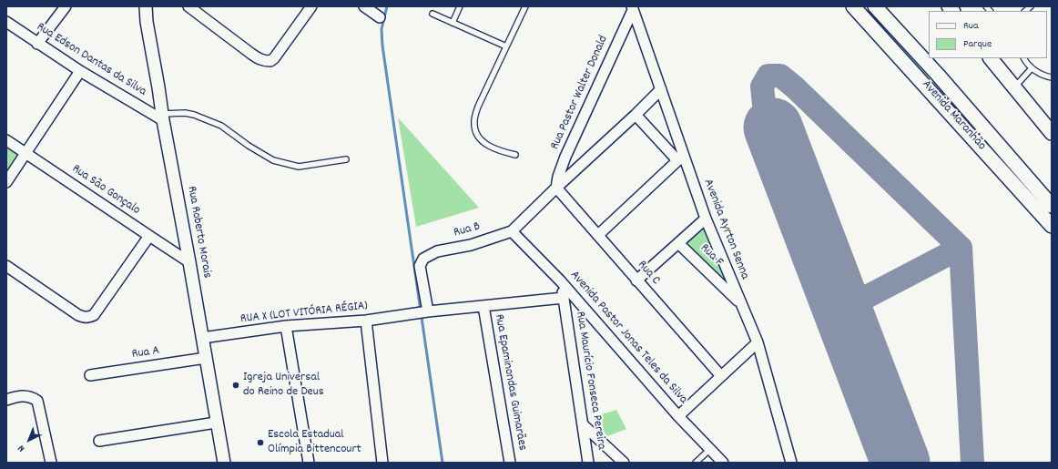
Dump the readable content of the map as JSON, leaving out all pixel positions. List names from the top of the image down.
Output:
{
  "streets": {
    "main road": ["Avenida Maranhão"],
    "street": [
      "Rua Edson Dantas da Silva",
      "Rua Pastor Walter Donald",
      "Rua São Gonçalo",
      "Avenida Ayrton Senna",
      "Rua B",
      "Rua Roberto Morais",
      "Rua F",
      "Rua C",
      "RUA X (LOT VITÓRIA RÉGIA)",
      "Avenida Pastor Jonas Teles da Silva",
      "Rua A",
      "Rua Maurício Fonseca Pereira",
      "Rua Epaminondas Guimarães"
    ]
  },
  "crossings": [
    ["Rua Edson Dantas da Silva", "Rua Roberto Morais"],
    ["Rua Pastor Walter Donald", "Avenida Ayrton Senna"],
    ["Rua Pastor Walter Donald", "Rua B"],
    ["Rua Pastor Walter Donald", "Rua C"],
    ["Rua São Gonçalo", "Rua Roberto Morais"],
    ["Avenida Ayrton Senna", "Rua B"],
    ["Avenida Ayrton Senna", "Rua F"],
    ["Rua B", "Rua C"],
    ["Rua B", "RUA X (LOT VITÓRIA RÉGIA)"],
    ["Rua B", "Avenida Pastor Jonas Teles da Silva"],
    ["Rua Roberto Morais", "RUA X (LOT VITÓRIA RÉGIA)"],
    ["Rua Roberto Morais", "Rua A"],
    ["RUA X (LOT VITÓRIA RÉGIA)", "Rua Maurício Fonseca Pereira"],
    ["RUA X (LOT VITÓRIA RÉGIA)", "Rua Epaminondas Guimarães"],
    ["Avenida Pastor Jonas Teles da Silva", "Rua Maurício Fonseca Pereira"]
  ],
  "places": ["Igreja Universal do Reino de Deus", "Escola Estadual Olímpia Bittencourt"],
  "legend": ["Rua", "Parque"],
  "north": "bottom left"
}
